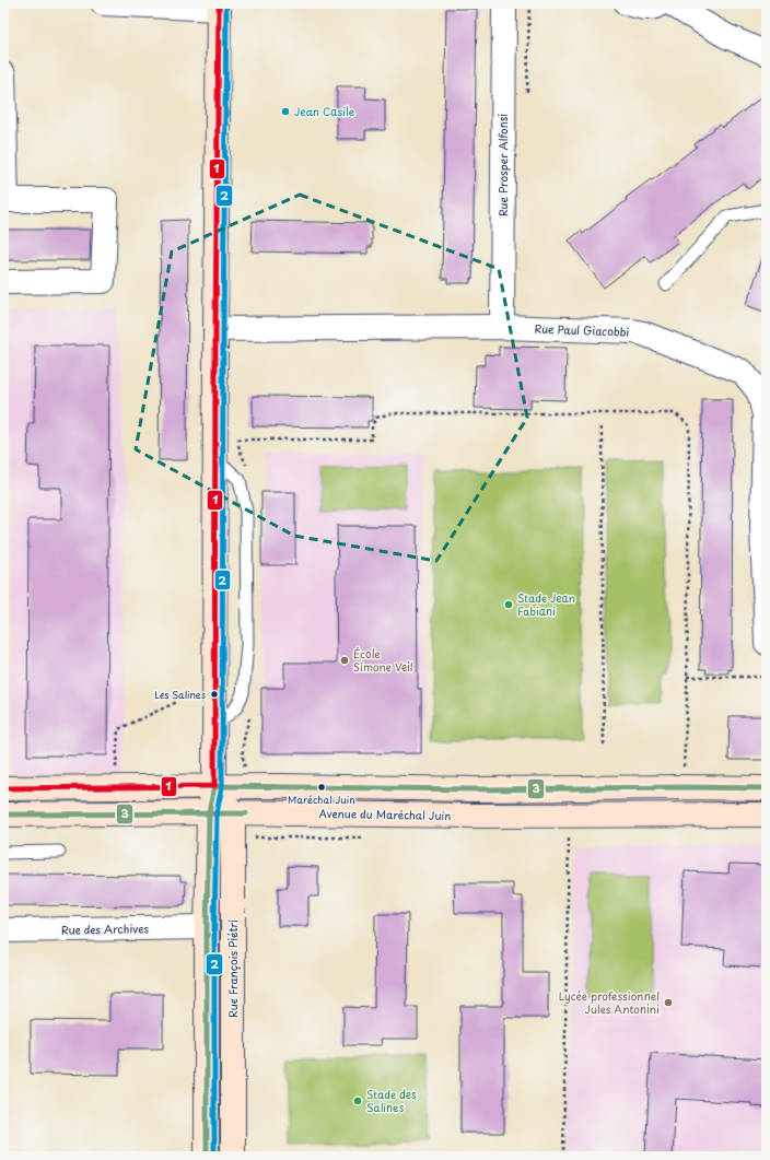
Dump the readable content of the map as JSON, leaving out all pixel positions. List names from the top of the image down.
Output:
{
  "streets": {
    "street": [
      "Rue Prosper Alfonsi",
      "Rue Paul Giacobbi",
      "Avenue du Maréchal Juin",
      "Rue des Archives",
      "Rue François Piétri"
    ]
  },
  "crossings": [
    ["Rue Prosper Alfonsi", "Rue Paul Giacobbi"],
    ["Avenue du Maréchal Juin", "Rue François Piétri"]
  ],
  "places": [
    "Jean Casile",
    "Stade Jean Fabiani",
    "École Simone Veil",
    "Les Salines",
    "Maréchal Juin",
    "Lycée professionnel Jules Antonini",
    "Stade des Salines"
  ],
  "lines": ["transit line 2", "transit line 1", "transit line 3"]
}
